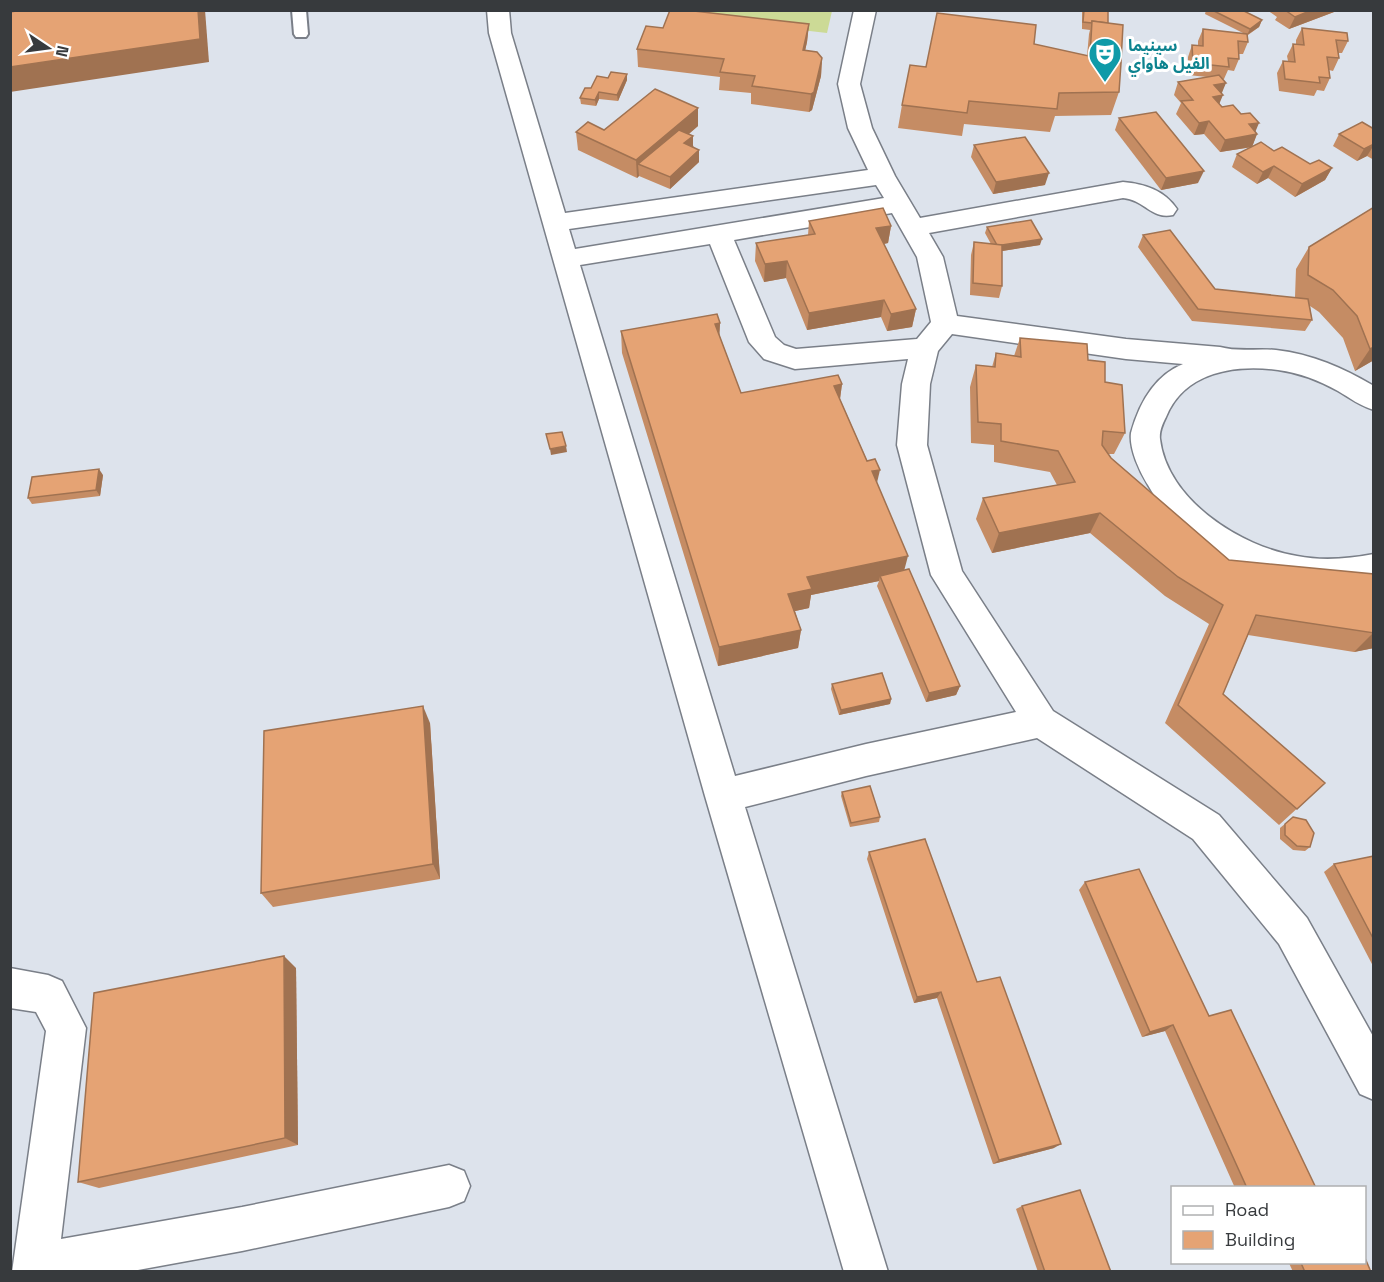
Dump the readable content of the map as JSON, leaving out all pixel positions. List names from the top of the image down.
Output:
{
  "places": {
    "theatre": ["سينيما الفيل هاواي"]
  },
  "legend": ["Road", "Building"],
  "north": "right"
}
